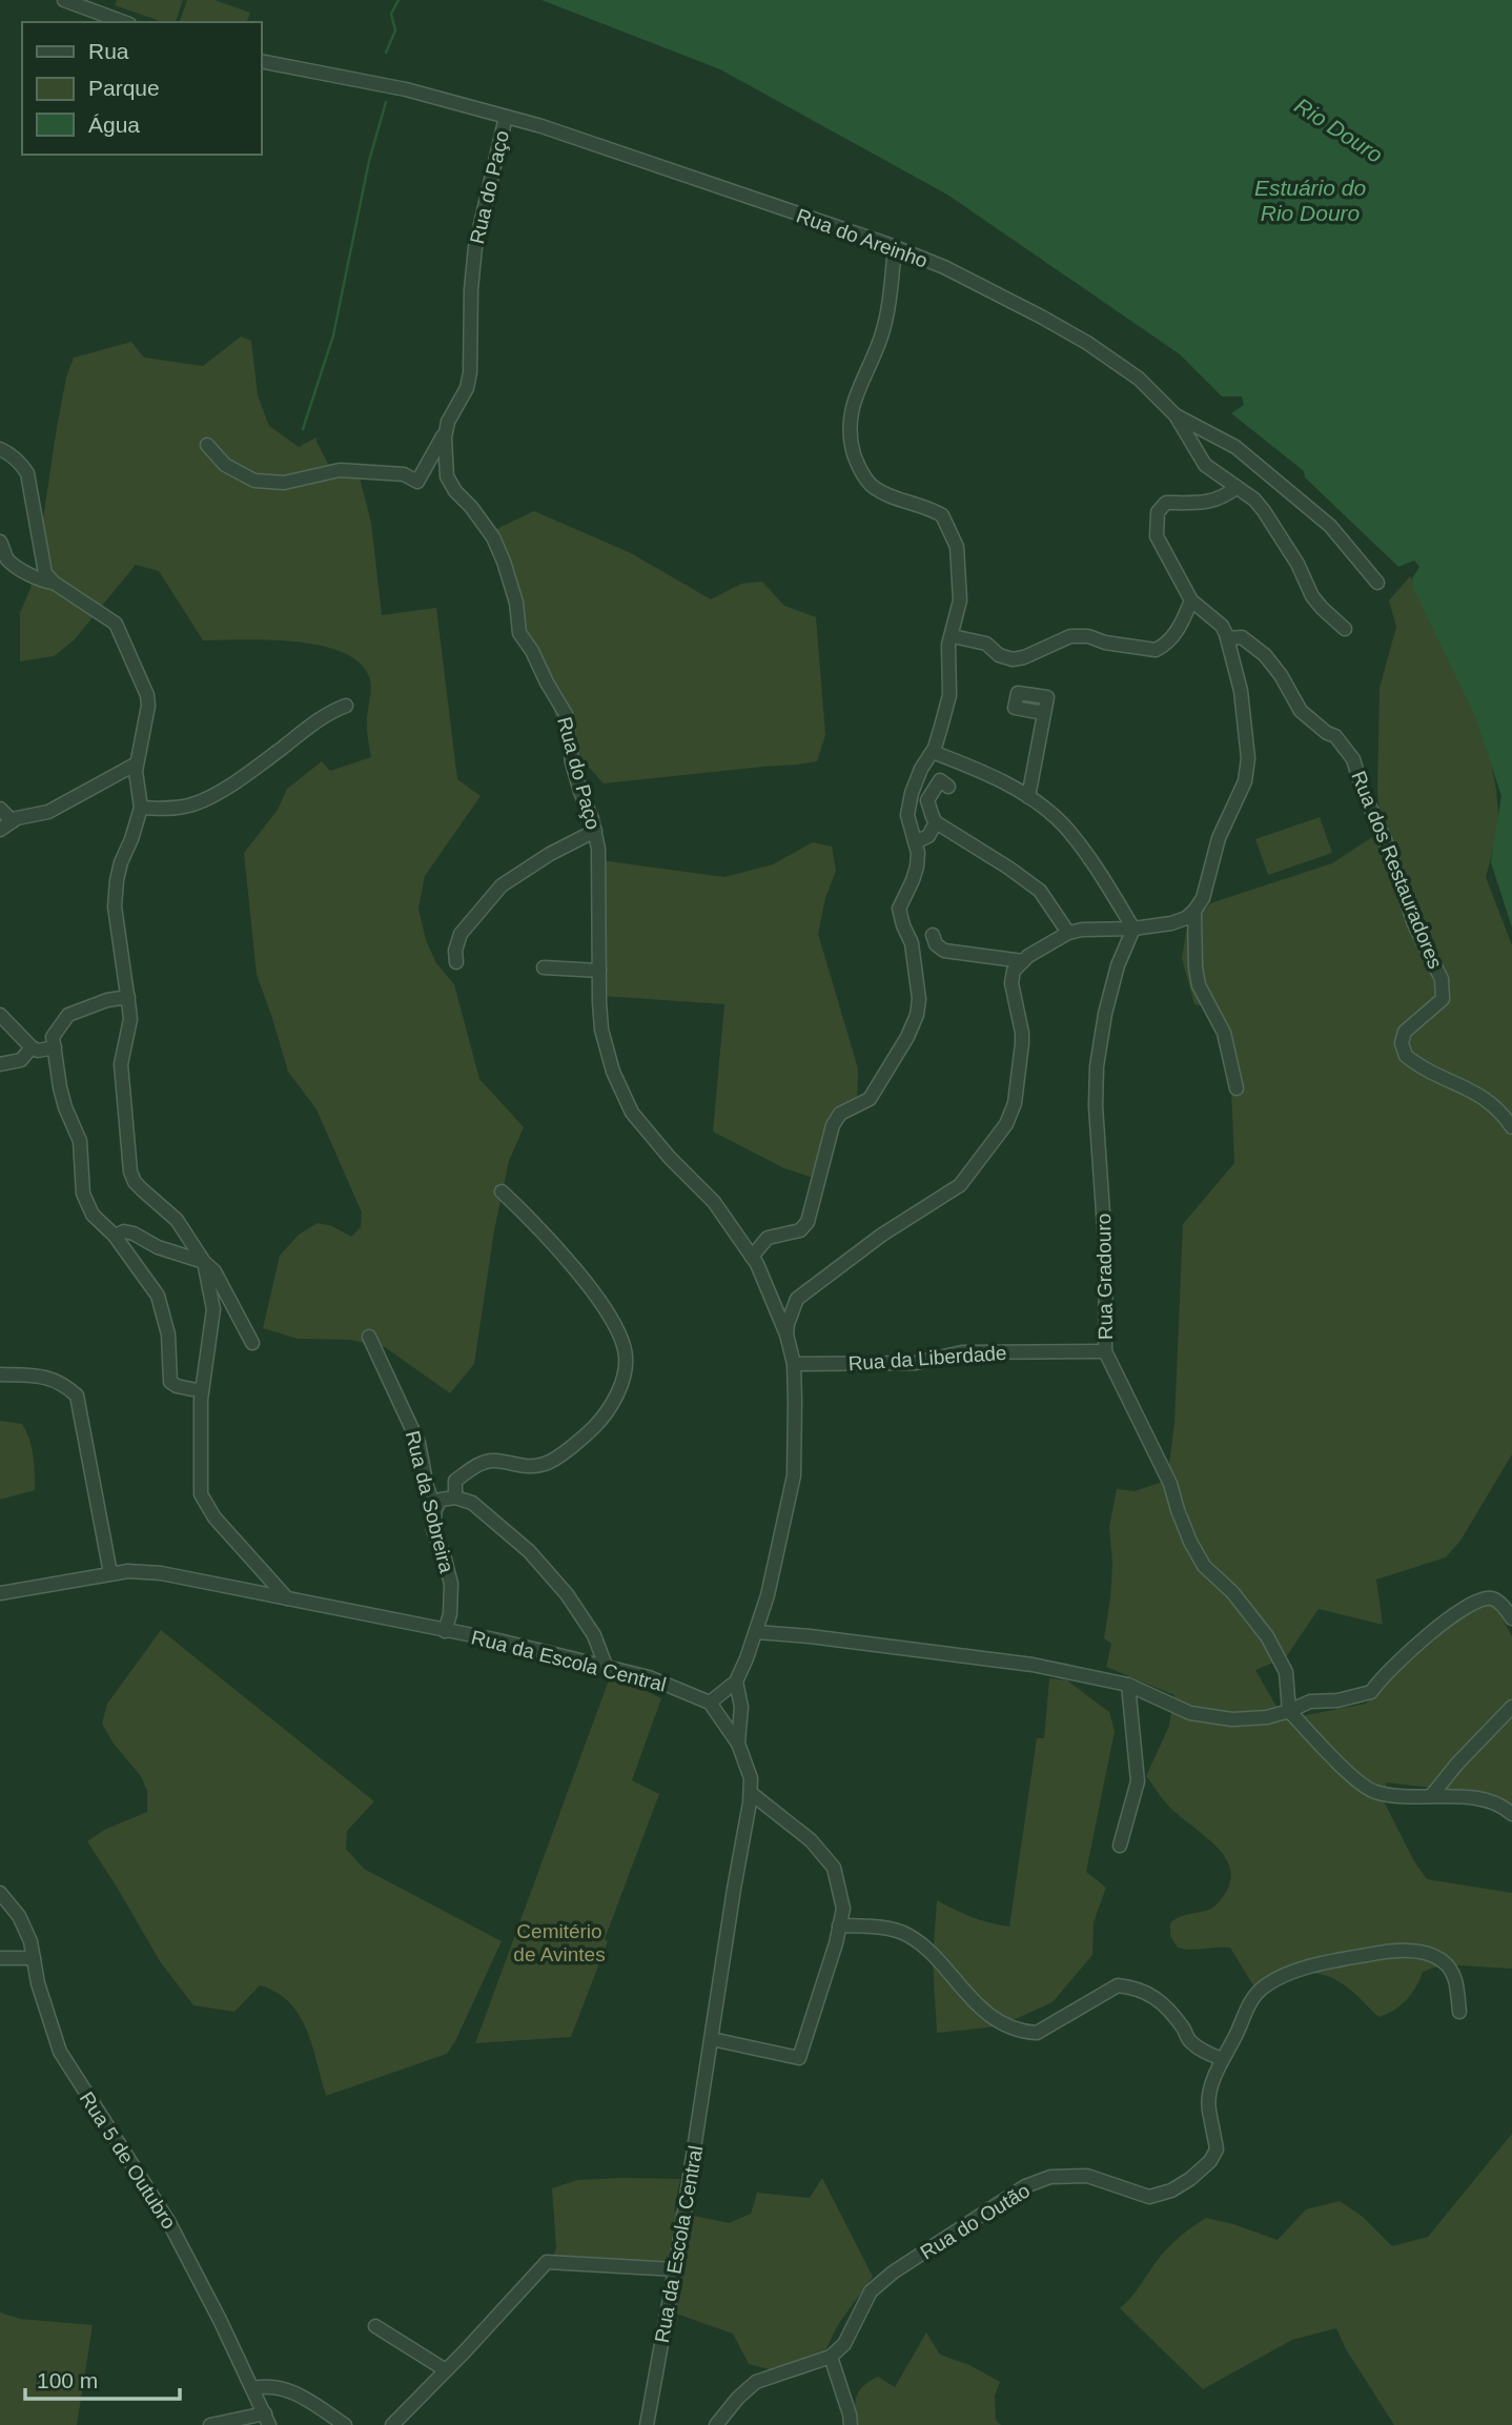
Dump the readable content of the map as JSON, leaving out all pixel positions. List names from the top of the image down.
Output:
{
  "streets": {
    "street": [
      "Rua do Paço",
      "Rua do Areinho",
      "Rua dos Restauradores",
      "Rua Gradouro",
      "Rua da Liberdade",
      "Rua da Sobreira",
      "Rua da Escola Central",
      "Rua 5 de Outubro",
      "Rua do Outão"
    ]
  },
  "crossings": [
    ["Rua do Paço", "Rua do Areinho"],
    ["Rua do Paço", "Rua da Liberdade"],
    ["Rua Gradouro", "Rua da Liberdade"],
    ["Rua da Sobreira", "Rua da Escola Central"]
  ],
  "water": ["Rio Douro", "Estuário do Rio Douro"],
  "parks": ["Cemitério de Avintes"],
  "legend": ["Rua", "Parque", "Água"],
  "scale_bar": "100 m"
}
